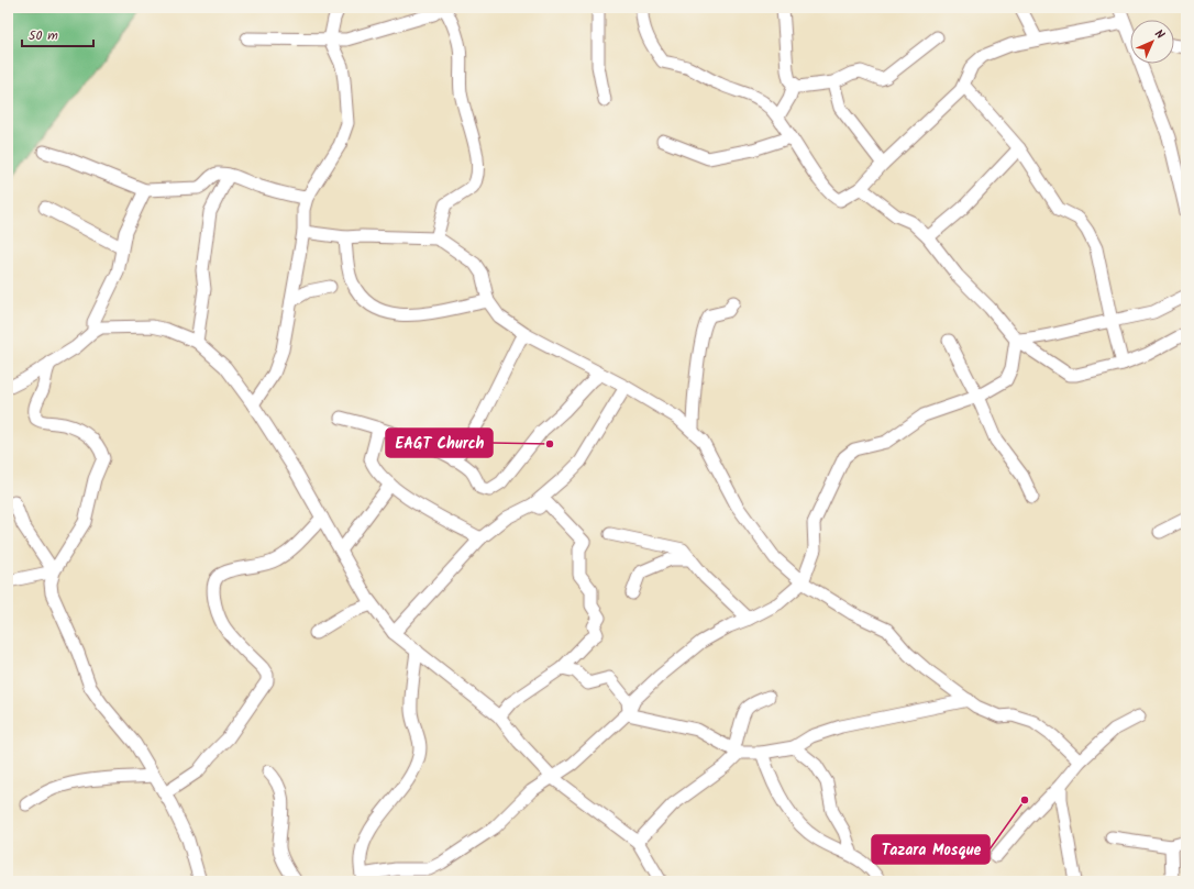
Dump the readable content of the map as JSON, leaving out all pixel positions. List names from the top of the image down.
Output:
{
  "places": ["EAGT Church", "Tazara Mosque"],
  "scale_bar": "50 m",
  "north": "top right"
}
